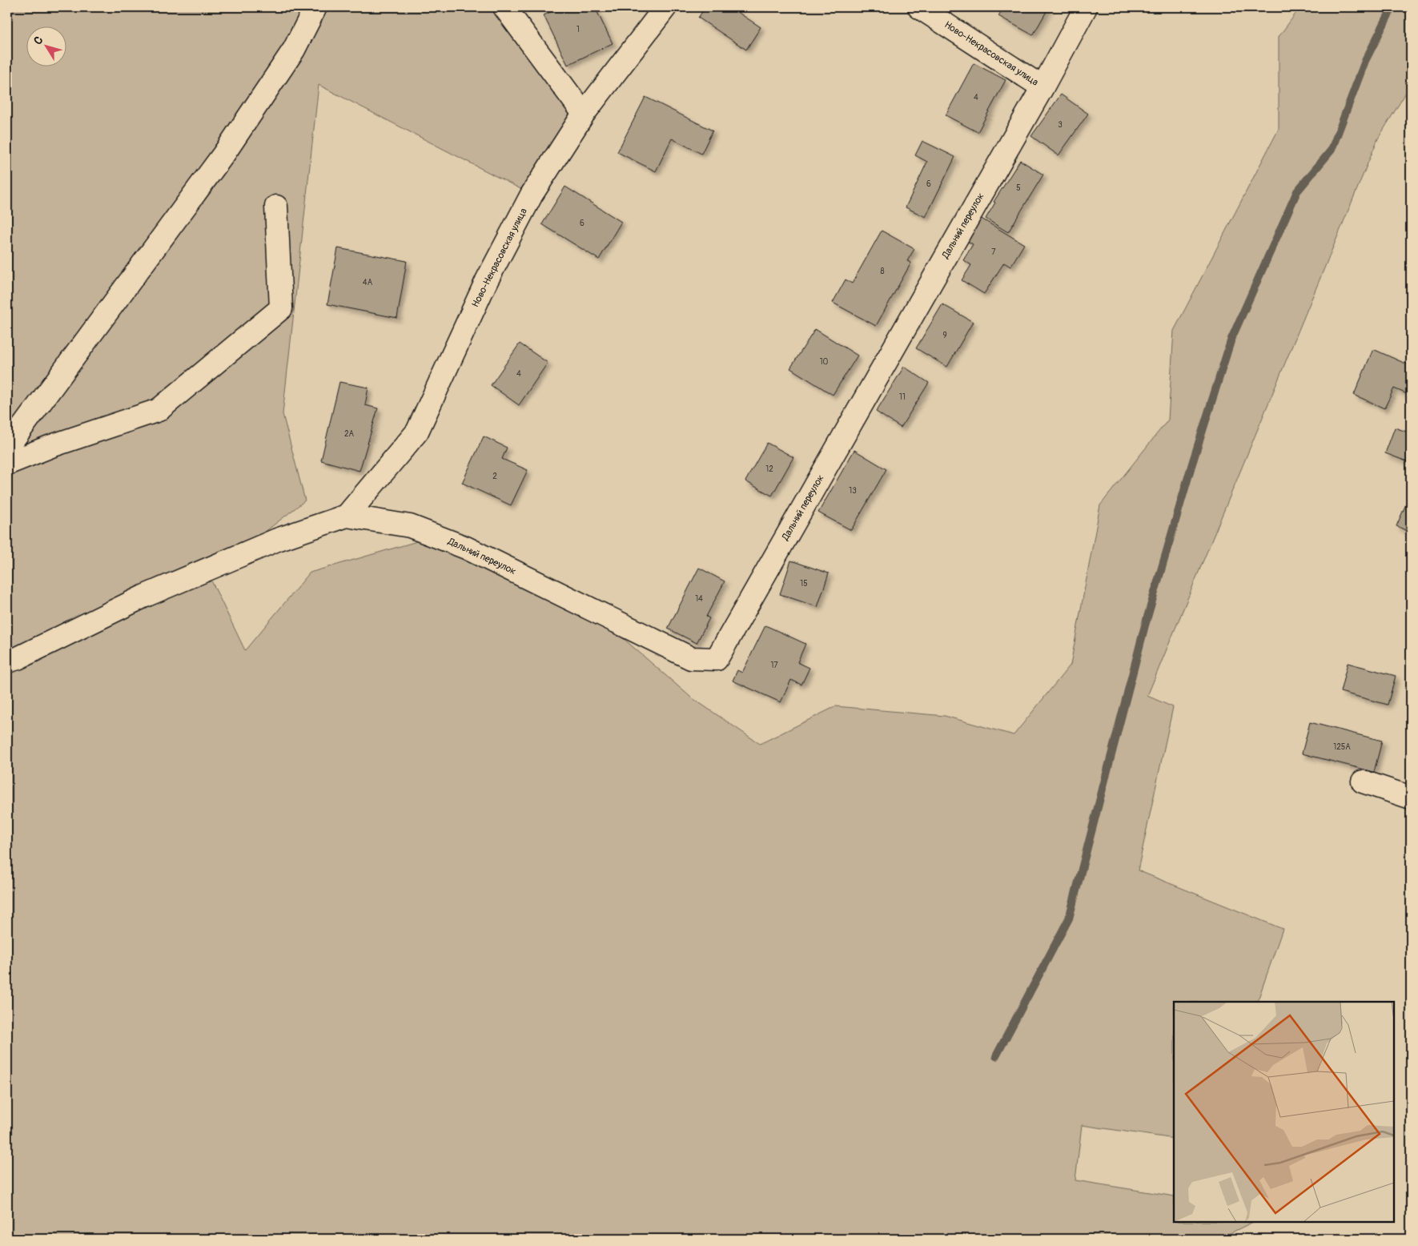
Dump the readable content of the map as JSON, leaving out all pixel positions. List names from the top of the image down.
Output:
{
  "streets": {
    "street": ["Ново-Некрасовская улица", "Дальний переулок"]
  },
  "crossings": [
    ["Ново-Некрасовская улица", "Дальний переулок"]
  ],
  "house_numbers": [
    "1",
    "4",
    "3",
    "6",
    "5",
    "6",
    "7",
    "8",
    "4А",
    "9",
    "10",
    "4",
    "11",
    "2А",
    "12",
    "2",
    "13",
    "15",
    "14",
    "17",
    "125А"
  ],
  "north": "top left"
}
